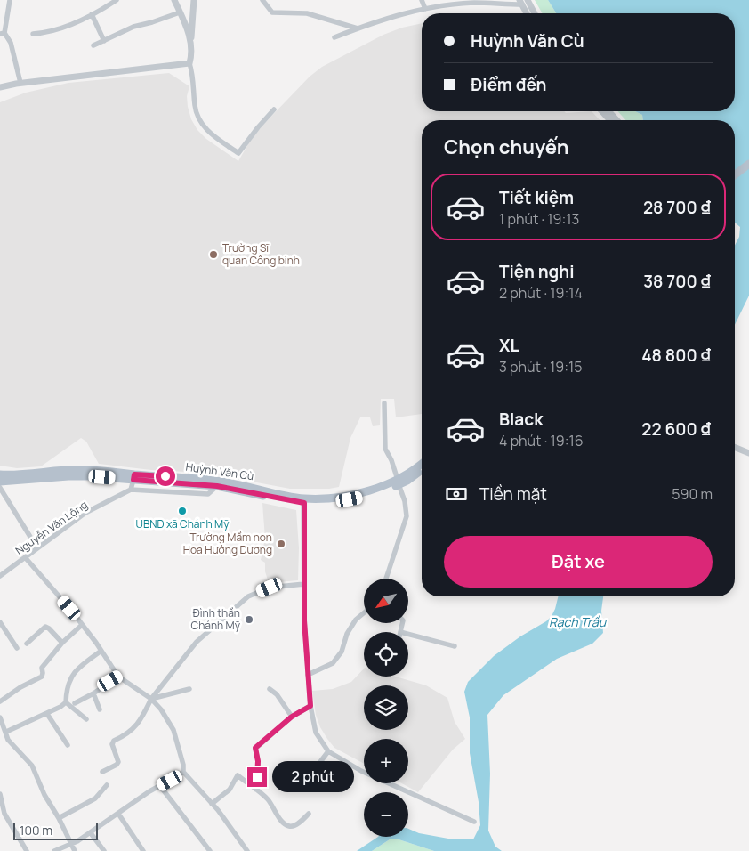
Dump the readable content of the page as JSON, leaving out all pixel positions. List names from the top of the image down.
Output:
{
  "streets": {
    "street": ["Huỳnh Văn Cù", "Nguyễn Văn Lộng"]
  },
  "crossings": [
    ["Huỳnh Văn Cù", "Nguyễn Văn Lộng"]
  ],
  "water": ["Rạch Trầu"],
  "places": [
    "Trường Sĩ quan Công binh",
    "UBND xã Chánh Mỹ",
    "Trường Mầm non Hoa Hướng Dương",
    "Đình thần Chánh Mỹ"
  ],
  "scale_bar": "100 m",
  "north": "bottom left",
  "page": {
    "banner": ["Huỳnh Văn Cù", "Điểm đến"],
    "heading": "Chọn chuyến",
    "list": [
      {
        "name": "Tiết kiệm",
        "note": "1 phút · 19:13",
        "value": "28 700 ₫"
      },
      {
        "name": "Tiện nghi",
        "note": "2 phút · 19:14",
        "value": "38 700 ₫"
      },
      {
        "name": "XL",
        "note": "3 phút · 19:15",
        "value": "48 800 ₫"
      },
      {
        "name": "Black",
        "note": "4 phút · 19:16",
        "value": "22 600 ₫"
      }
    ],
    "pay": ["Tiền mặt", "590 m"],
    "buttons": "Đặt xe",
    "map_buttons": ["+", "−"],
    "bubble": "2 phút",
    "scale": "100 m"
  }
}
